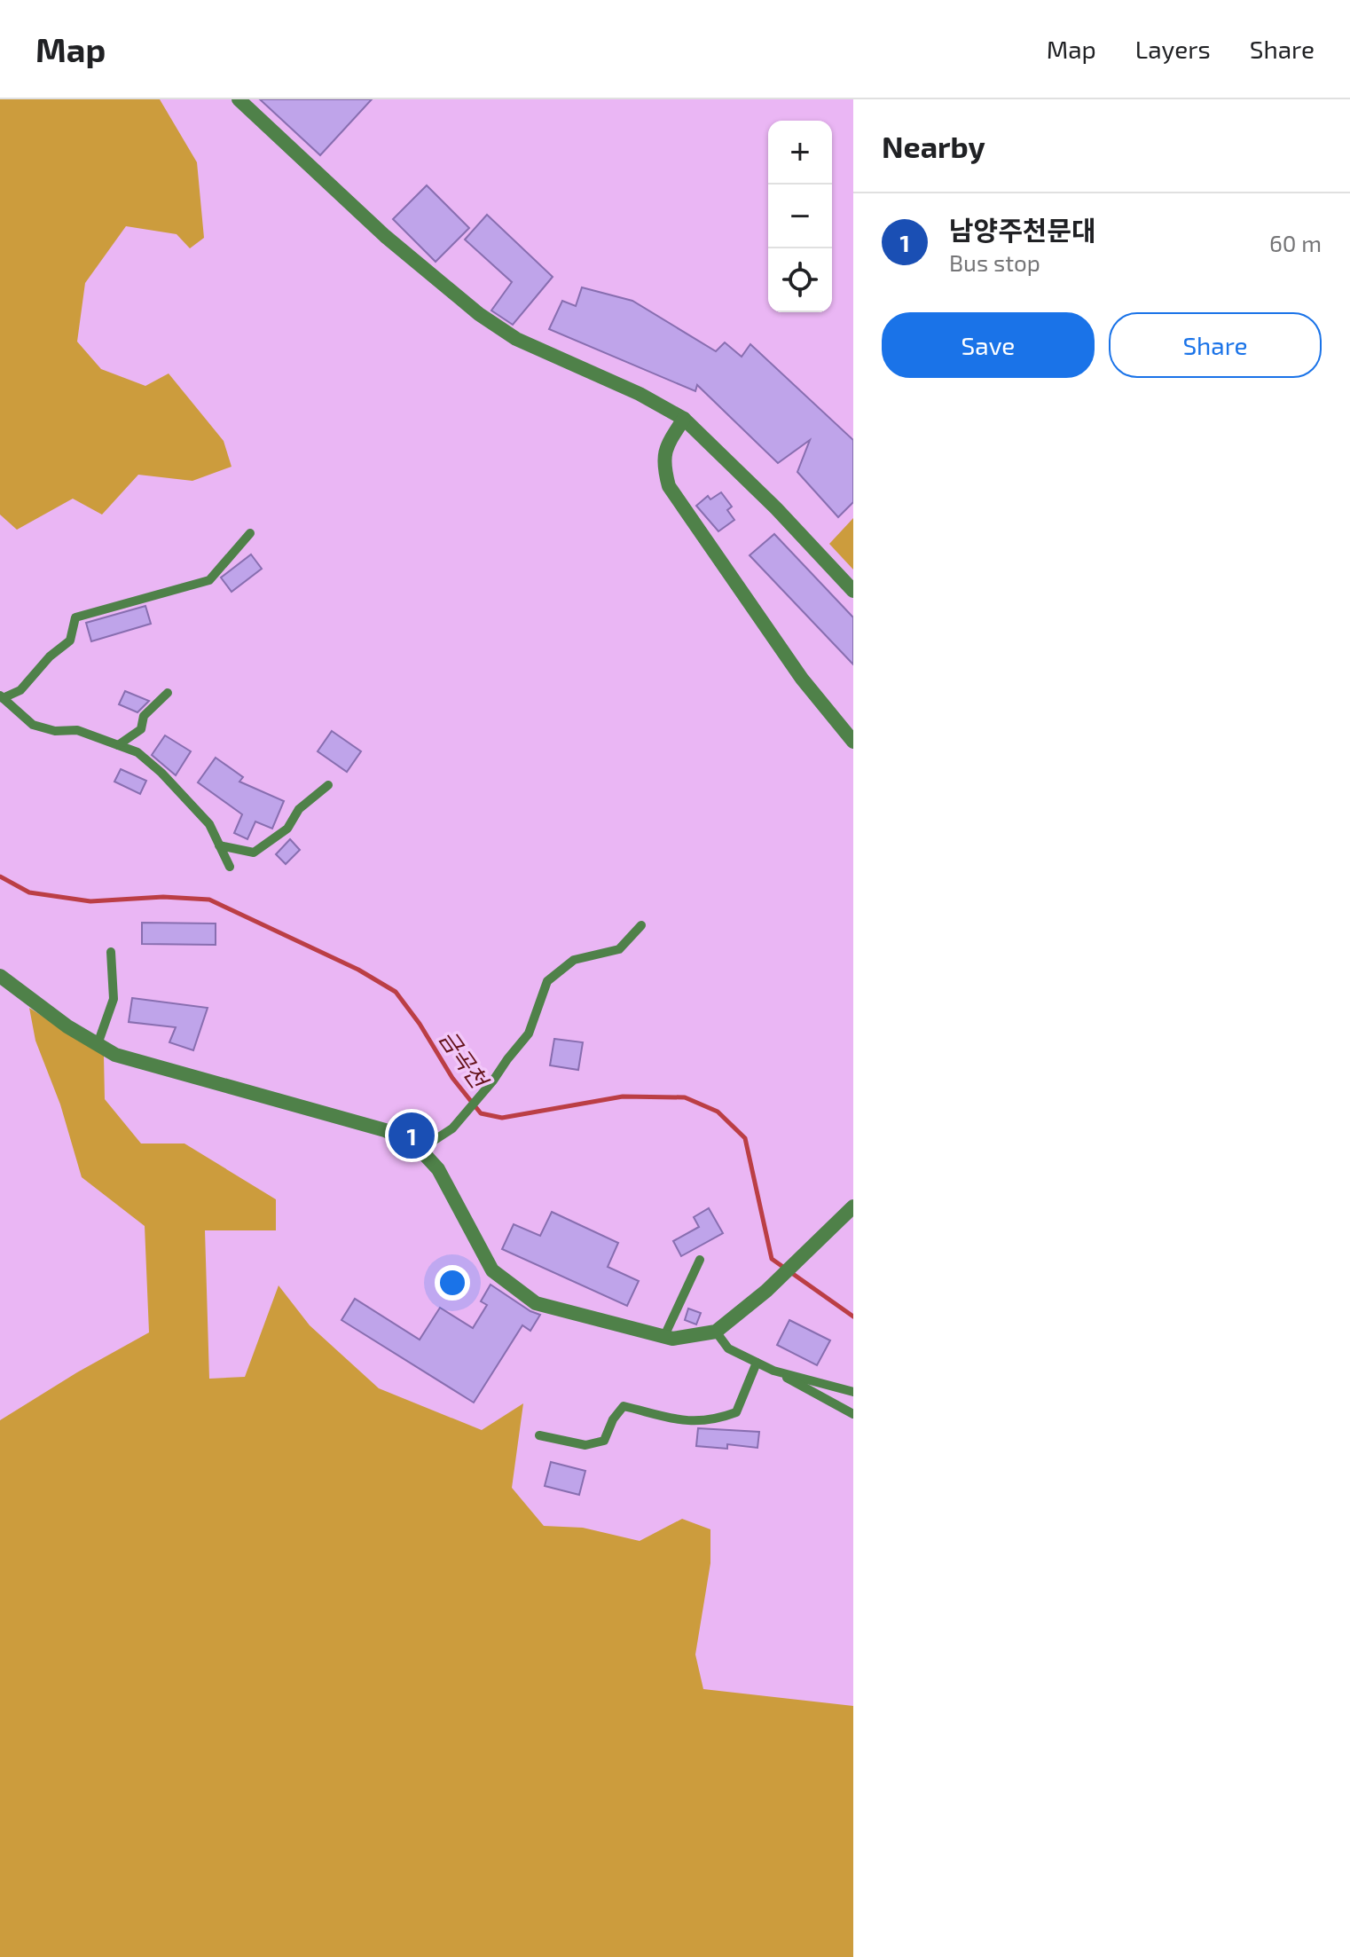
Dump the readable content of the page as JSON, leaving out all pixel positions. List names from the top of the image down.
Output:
{
  "water": ["금곡천"],
  "page": {
    "header": "Map",
    "nav": ["Map", "Layers", "Share"],
    "heading": "Nearby",
    "map_buttons": ["+", "−"],
    "list": [
      {
        "mark": "1",
        "name": "남양주천문대",
        "note": "Bus stop",
        "value": "60 m"
      }
    ],
    "buttons": ["Save", "Share"],
    "pins": "1"
  }
}
